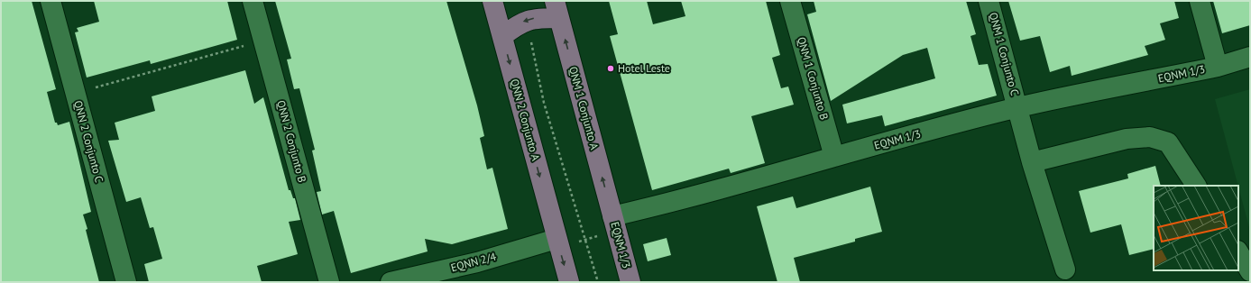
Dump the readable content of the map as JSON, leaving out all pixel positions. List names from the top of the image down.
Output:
{
  "streets": {
    "main road": ["EQNM 1/3", "QNM 1 Conjunto A", "QNN 2 Conjunto A"],
    "street": [
      "QNM 1 Conjunto C",
      "QNM 1 Conjunto B",
      "QNN 2 Conjunto C",
      "QNN 2 Conjunto B",
      "EQNN 2/4"
    ]
  },
  "crossings": [
    ["QNM 1 Conjunto C", "EQNM 1/3"],
    ["EQNM 1/3", "QNM 1 Conjunto B"],
    ["EQNM 1/3", "QNM 1 Conjunto A"],
    ["QNN 2 Conjunto A", "EQNN 2/4"]
  ],
  "one_way": ["QNM 1 Conjunto A", "QNN 2 Conjunto A"],
  "places": ["Hotel Leste"]
}
